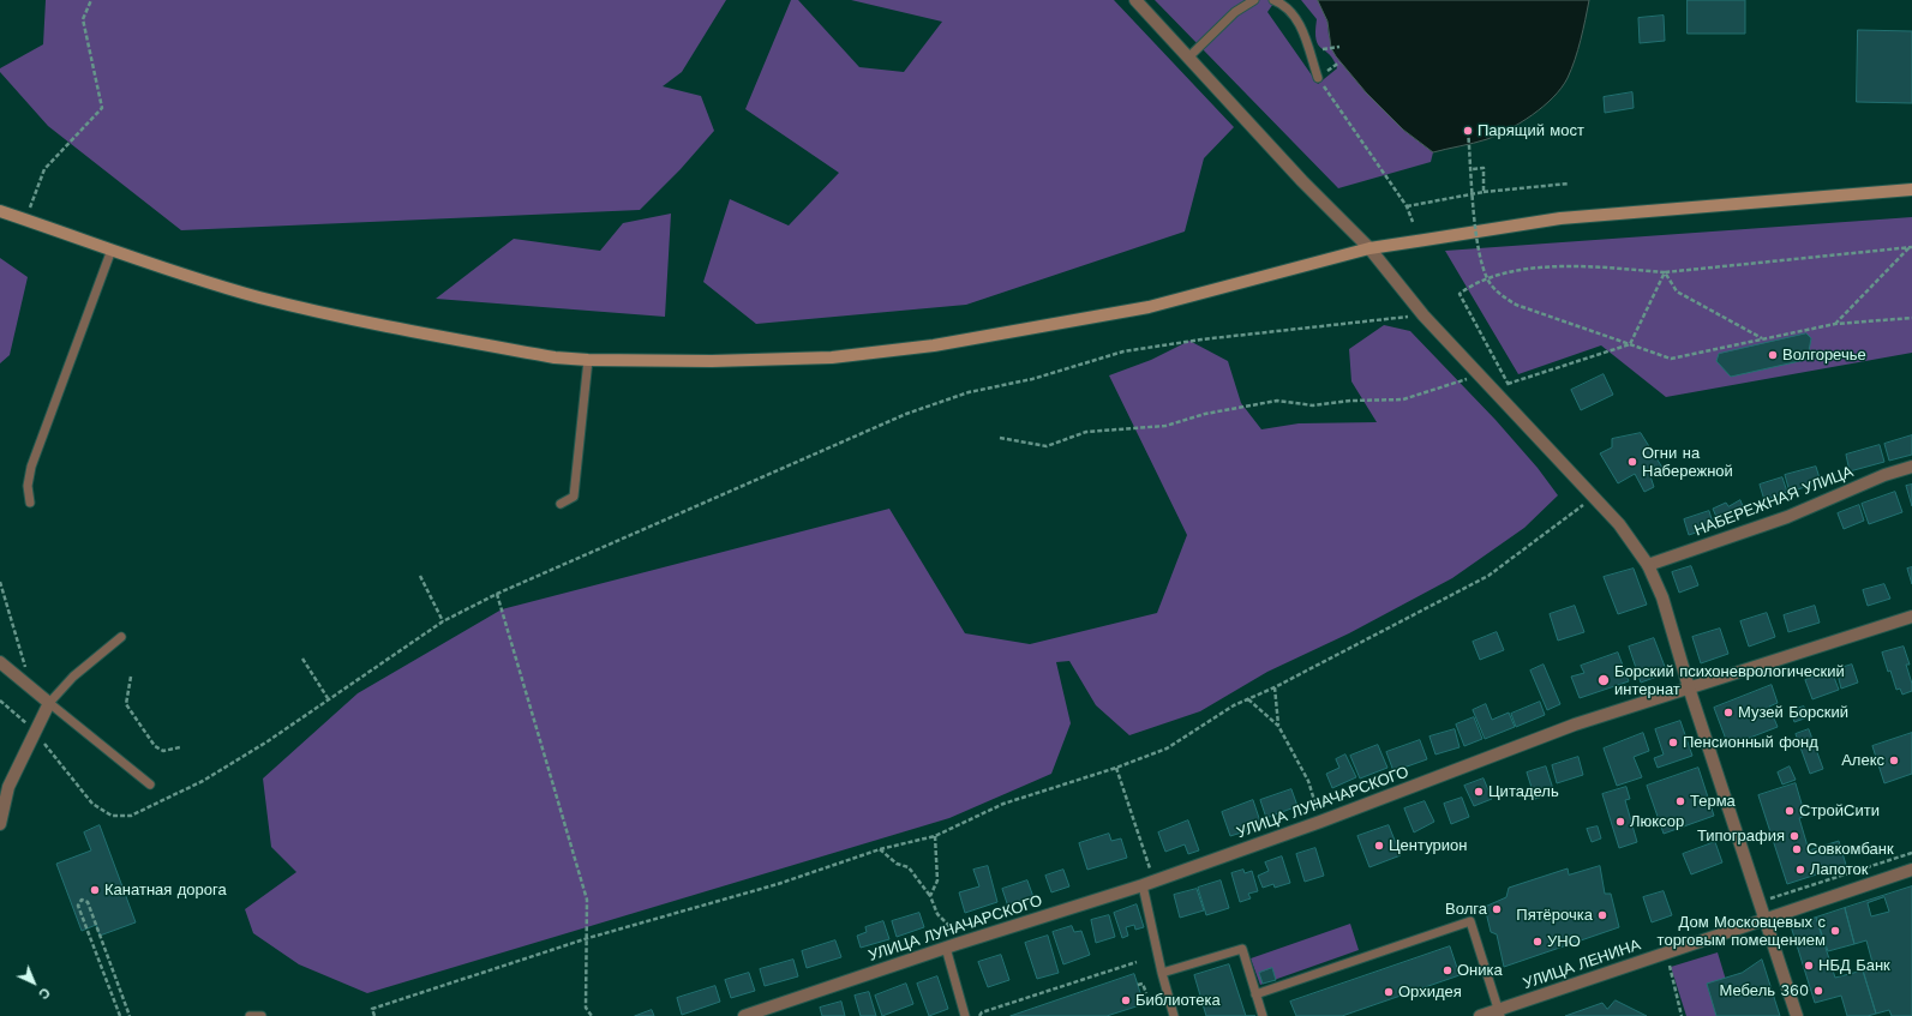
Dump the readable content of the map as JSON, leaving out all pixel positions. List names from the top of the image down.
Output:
{
  "streets": {
    "street": ["НАБЕРЕЖНАЯ УЛИЦА", "УЛИЦА ЛУНАЧАРСКОГО", "УЛИЦА ЛЕНИНА"]
  },
  "places": [
    "Парящий мост",
    "Волгоречье",
    "Огни на Набережной",
    "Борский психоневрологический интернат",
    "Музей Борский",
    "Пенсионный фонд",
    "Алекс",
    "Цитадель",
    "Терма",
    "СтройСити",
    "Люксор",
    "Типография",
    "Центурион",
    "Совкомбанк",
    "Лапоток",
    "Канатная дорога",
    "Волга",
    "Пятёрочка",
    "Дом Московцевых с торговым помещением",
    "УНО",
    "НБД Банк",
    "Оника",
    "Мебель 360",
    "Орхидея",
    "Библиотека"
  ],
  "north": "bottom right"
}
